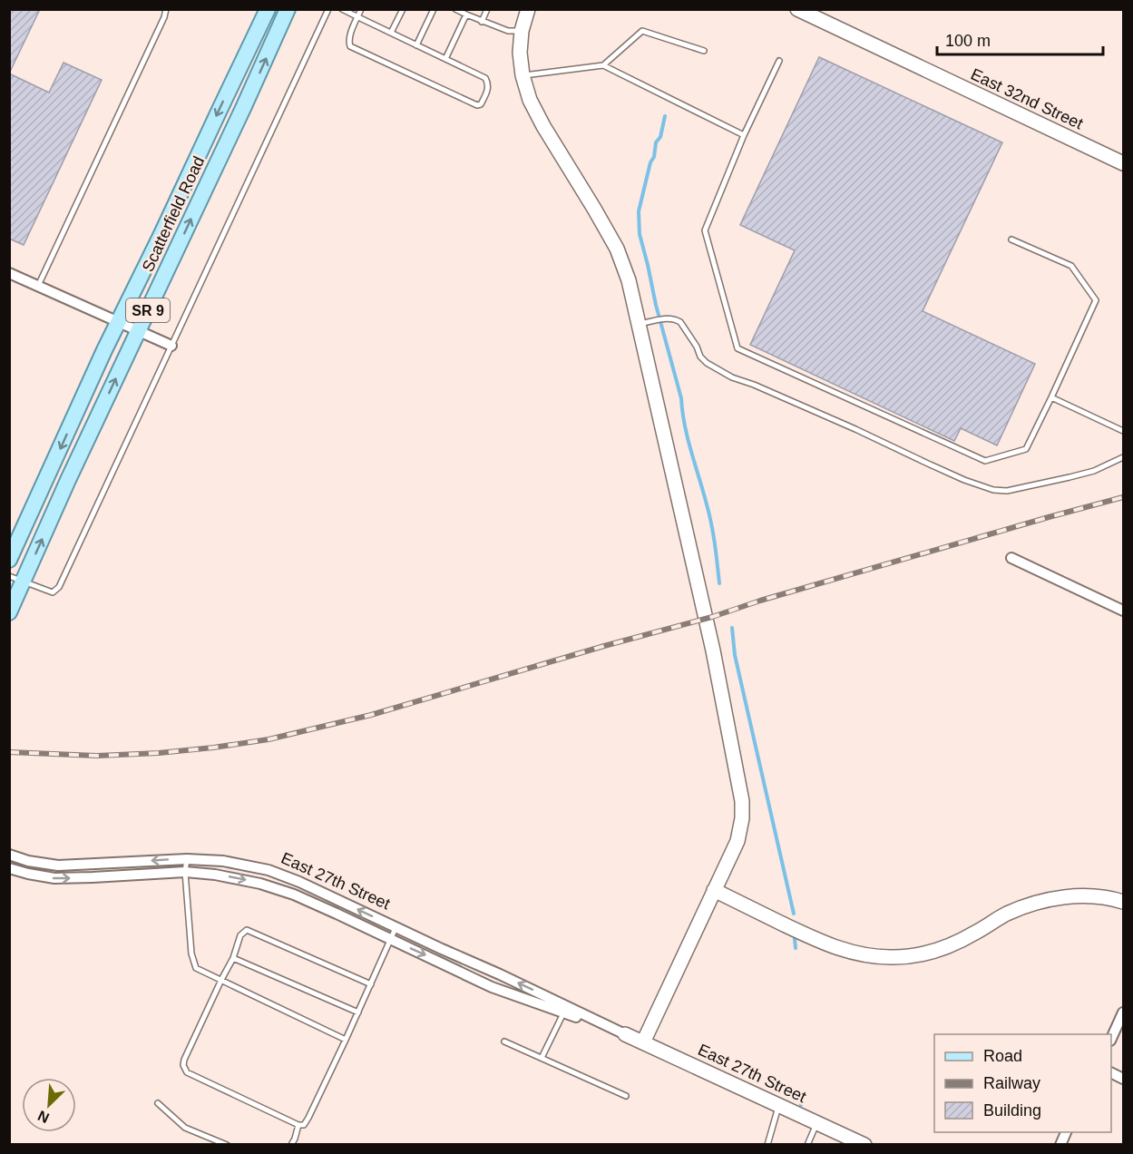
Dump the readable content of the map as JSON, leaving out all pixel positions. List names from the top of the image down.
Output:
{
  "streets": {
    "main road": ["Scatterfield Road", "SR 9"],
    "street": ["East 32nd Street", "East 27th Street"]
  },
  "legend": ["Road", "Railway", "Building"],
  "scale_bar": "100 m",
  "north": "bottom left"
}
